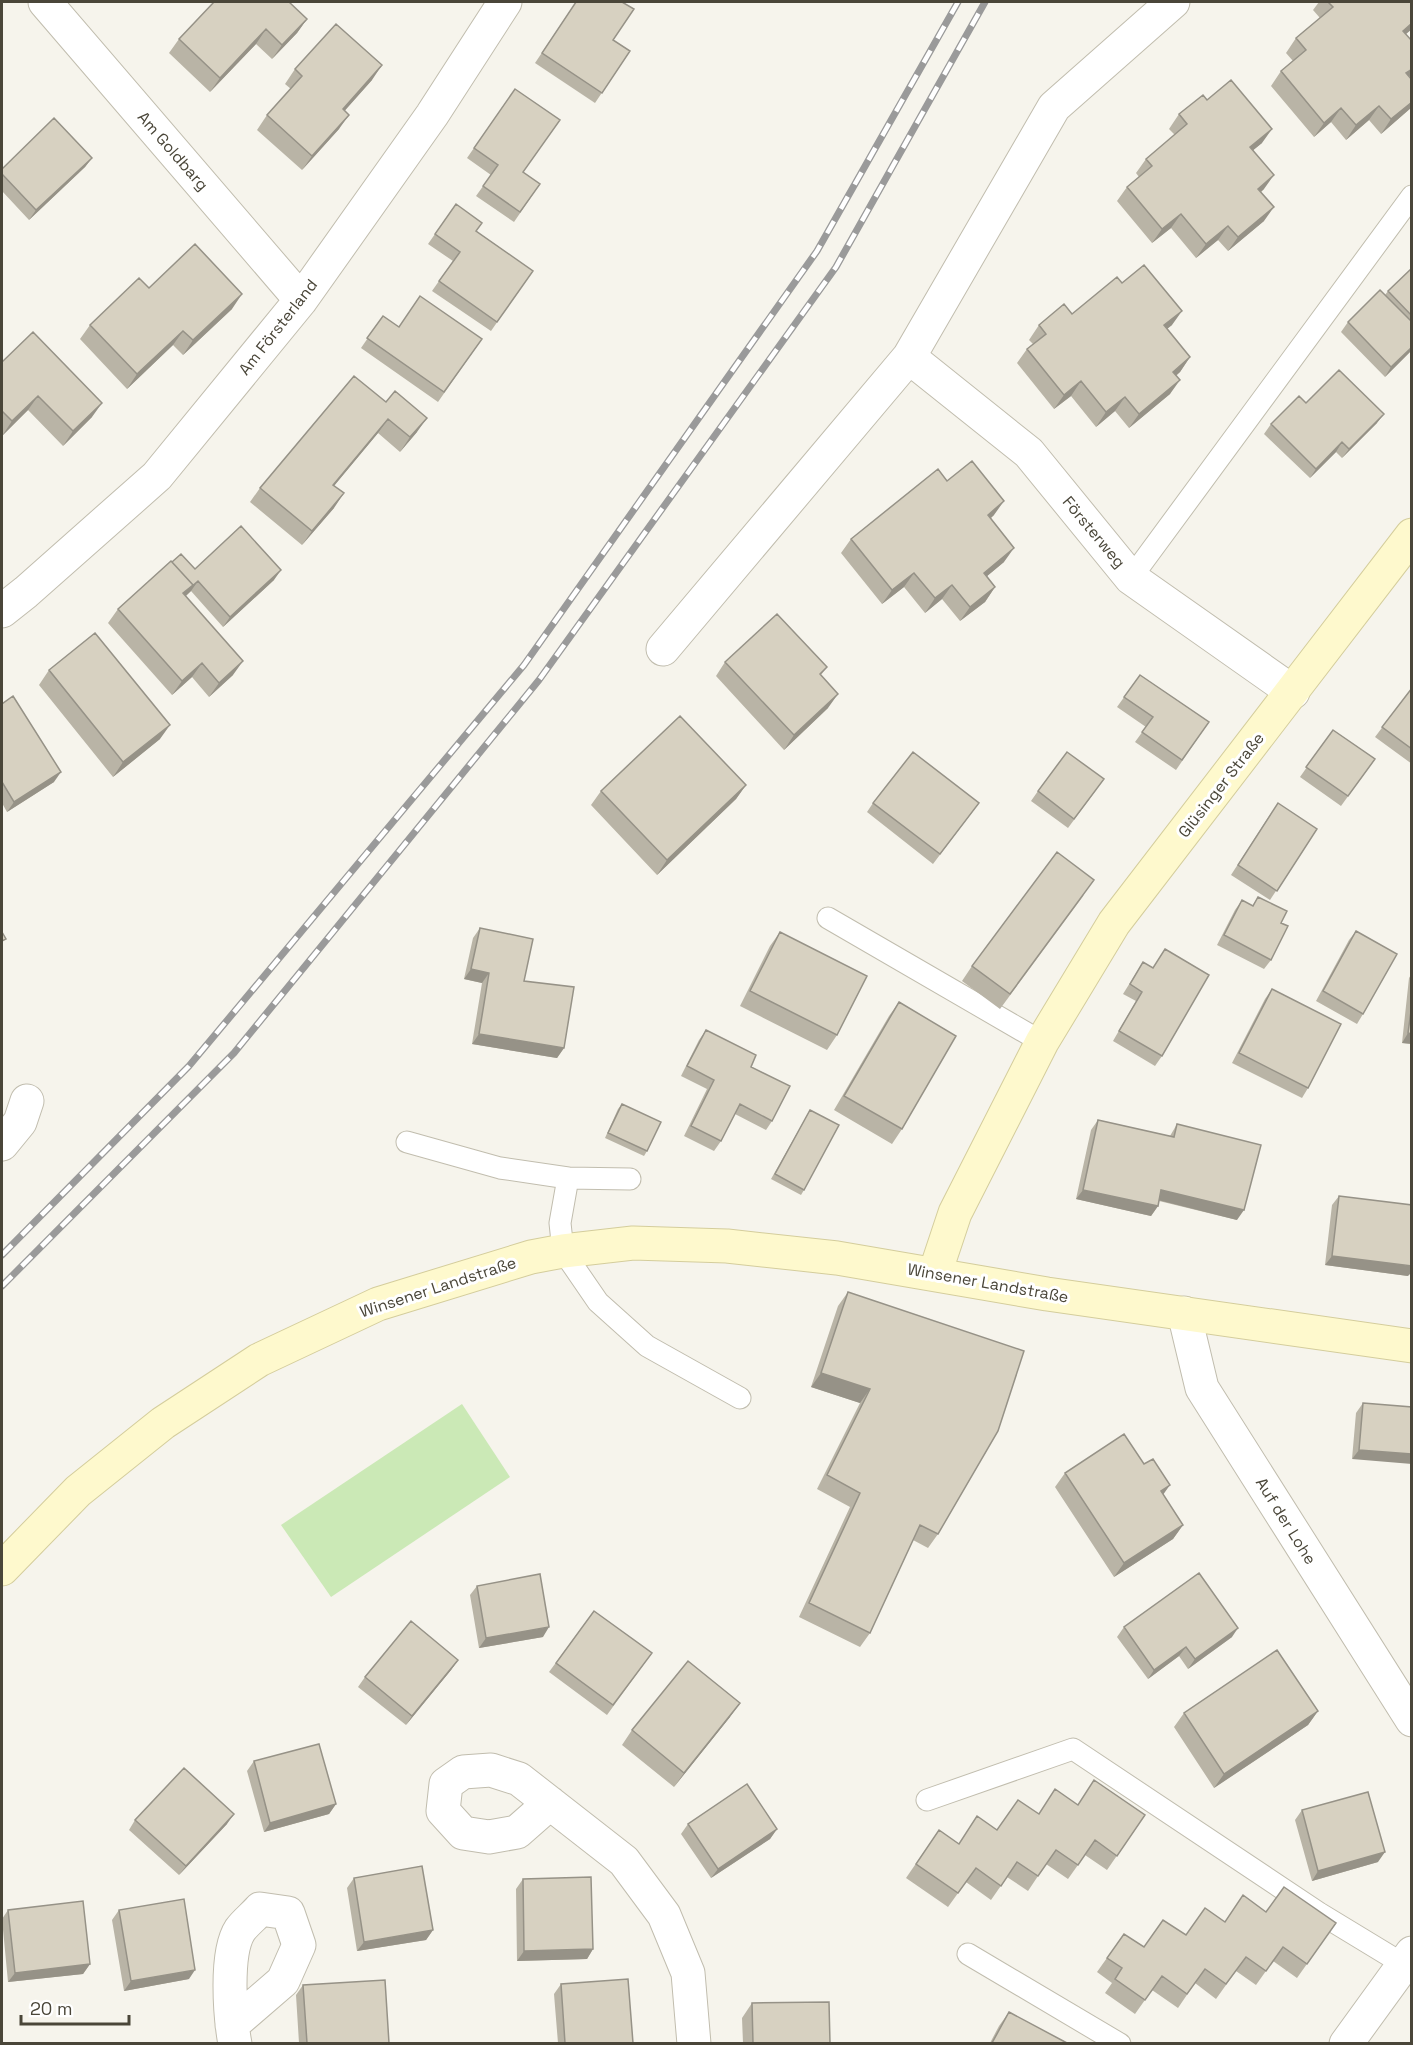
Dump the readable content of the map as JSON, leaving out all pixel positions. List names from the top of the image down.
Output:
{
  "streets": {
    "street": [
      "Am Goldbarg",
      "Am Försterland",
      "Försterweg",
      "Glüsinger Straße",
      "Winsener Landstraße",
      "Auf der Lohe"
    ]
  },
  "crossings": [
    ["Am Goldbarg", "Am Försterland"],
    ["Försterweg", "Glüsinger Straße"],
    ["Glüsinger Straße", "Winsener Landstraße"],
    ["Winsener Landstraße", "Auf der Lohe"]
  ],
  "scale_bar": "20 m"
}
